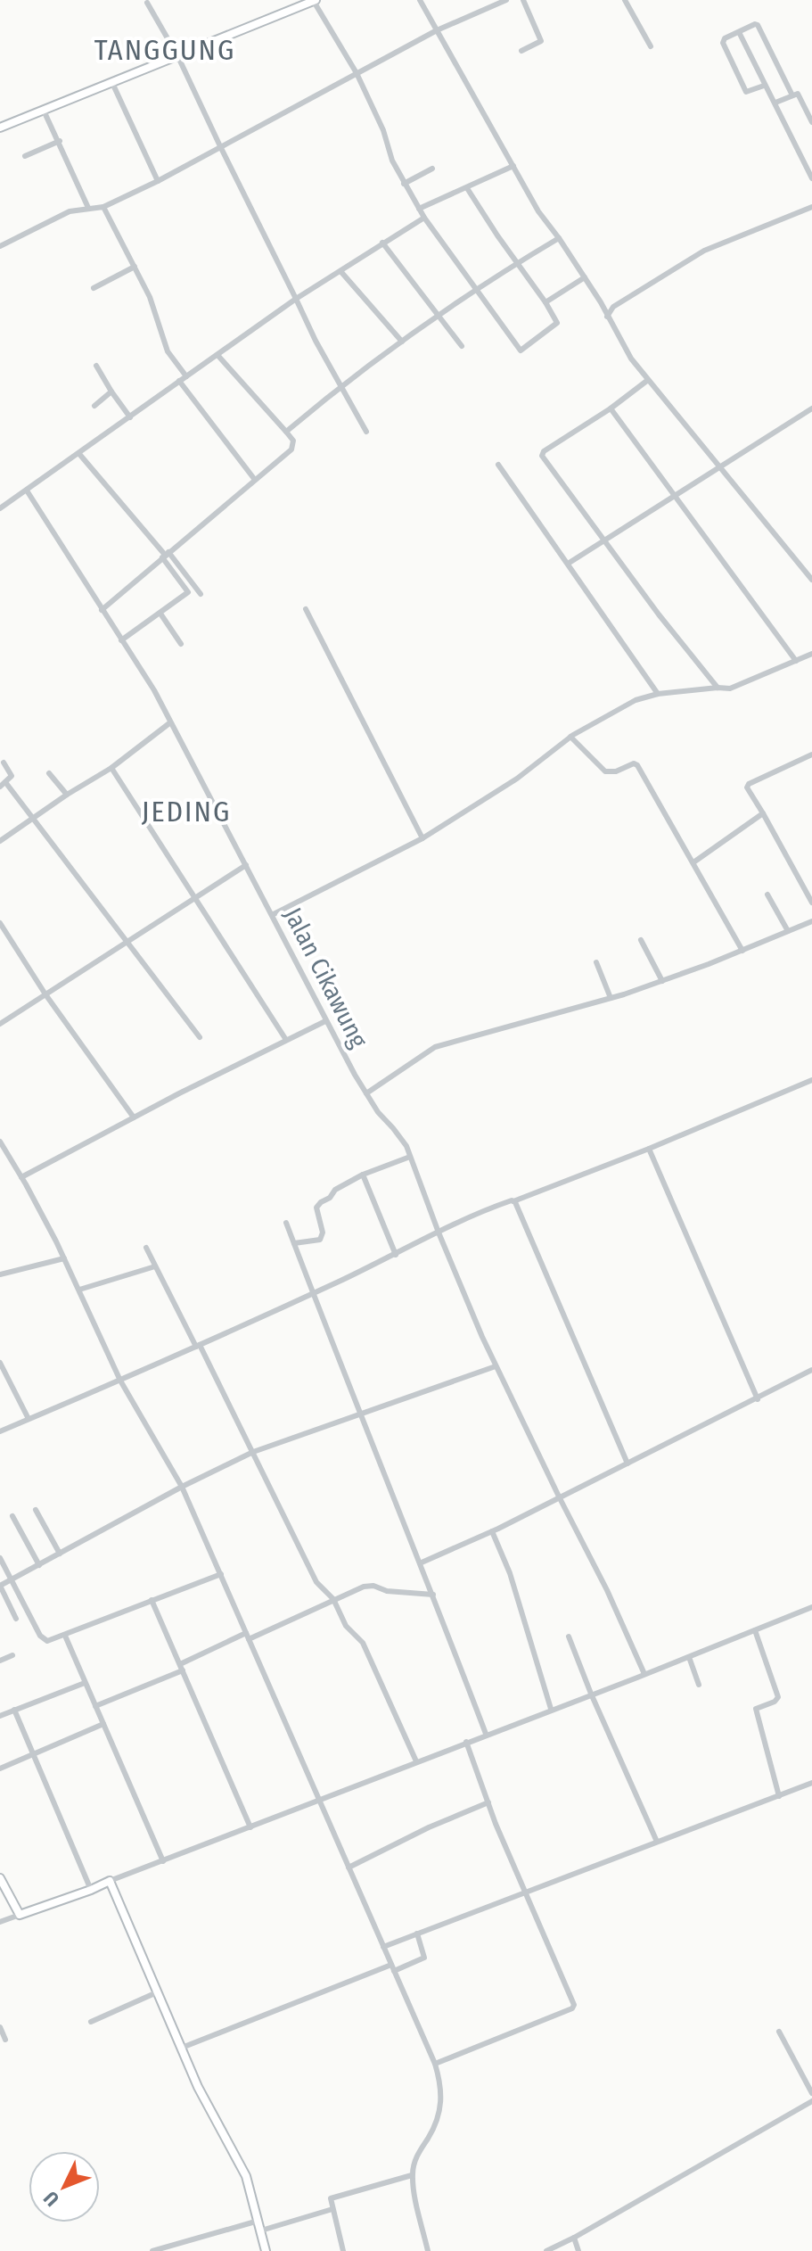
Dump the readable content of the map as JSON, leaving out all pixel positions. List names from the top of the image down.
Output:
{
  "streets": {
    "street": ["Jalan Cikawung"]
  },
  "districts": ["TANGGUNG", "JEDING"],
  "north": "bottom left"
}
